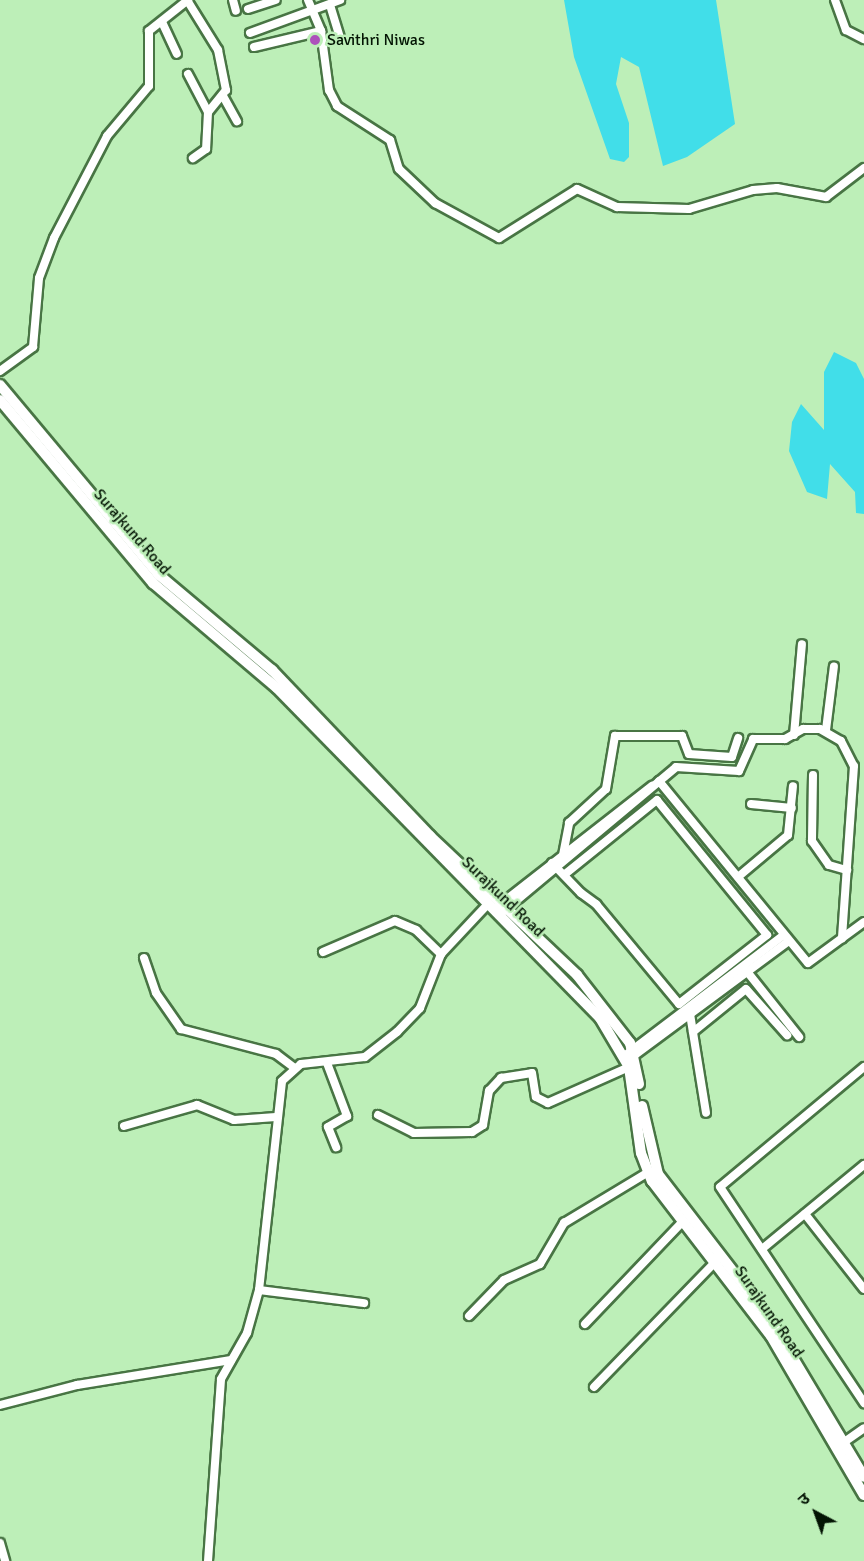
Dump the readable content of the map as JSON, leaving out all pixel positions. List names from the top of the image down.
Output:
{
  "streets": {
    "main road": ["Surajkund Road"]
  },
  "places": ["Savithri Niwas"],
  "north": "top left"
}
